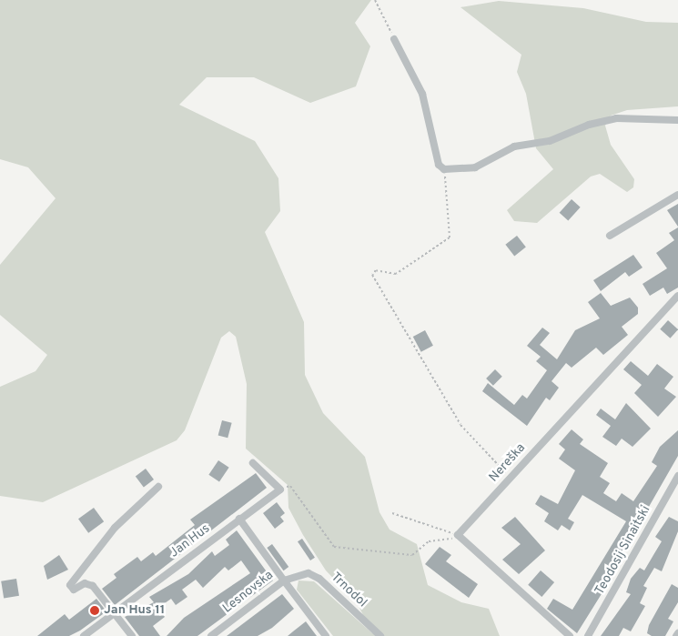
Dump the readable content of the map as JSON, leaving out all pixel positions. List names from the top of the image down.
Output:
{
  "streets": {
    "street": [
      "Nereška",
      "Jan Hus",
      "Teodosij Sinaitski",
      "Trnodol",
      "Lesnovska"
    ]
  },
  "crossings": [
    ["Jan Hus", "Lesnovska"],
    ["Trnodol", "Lesnovska"]
  ],
  "places": ["Jan Hus 11"]
}
